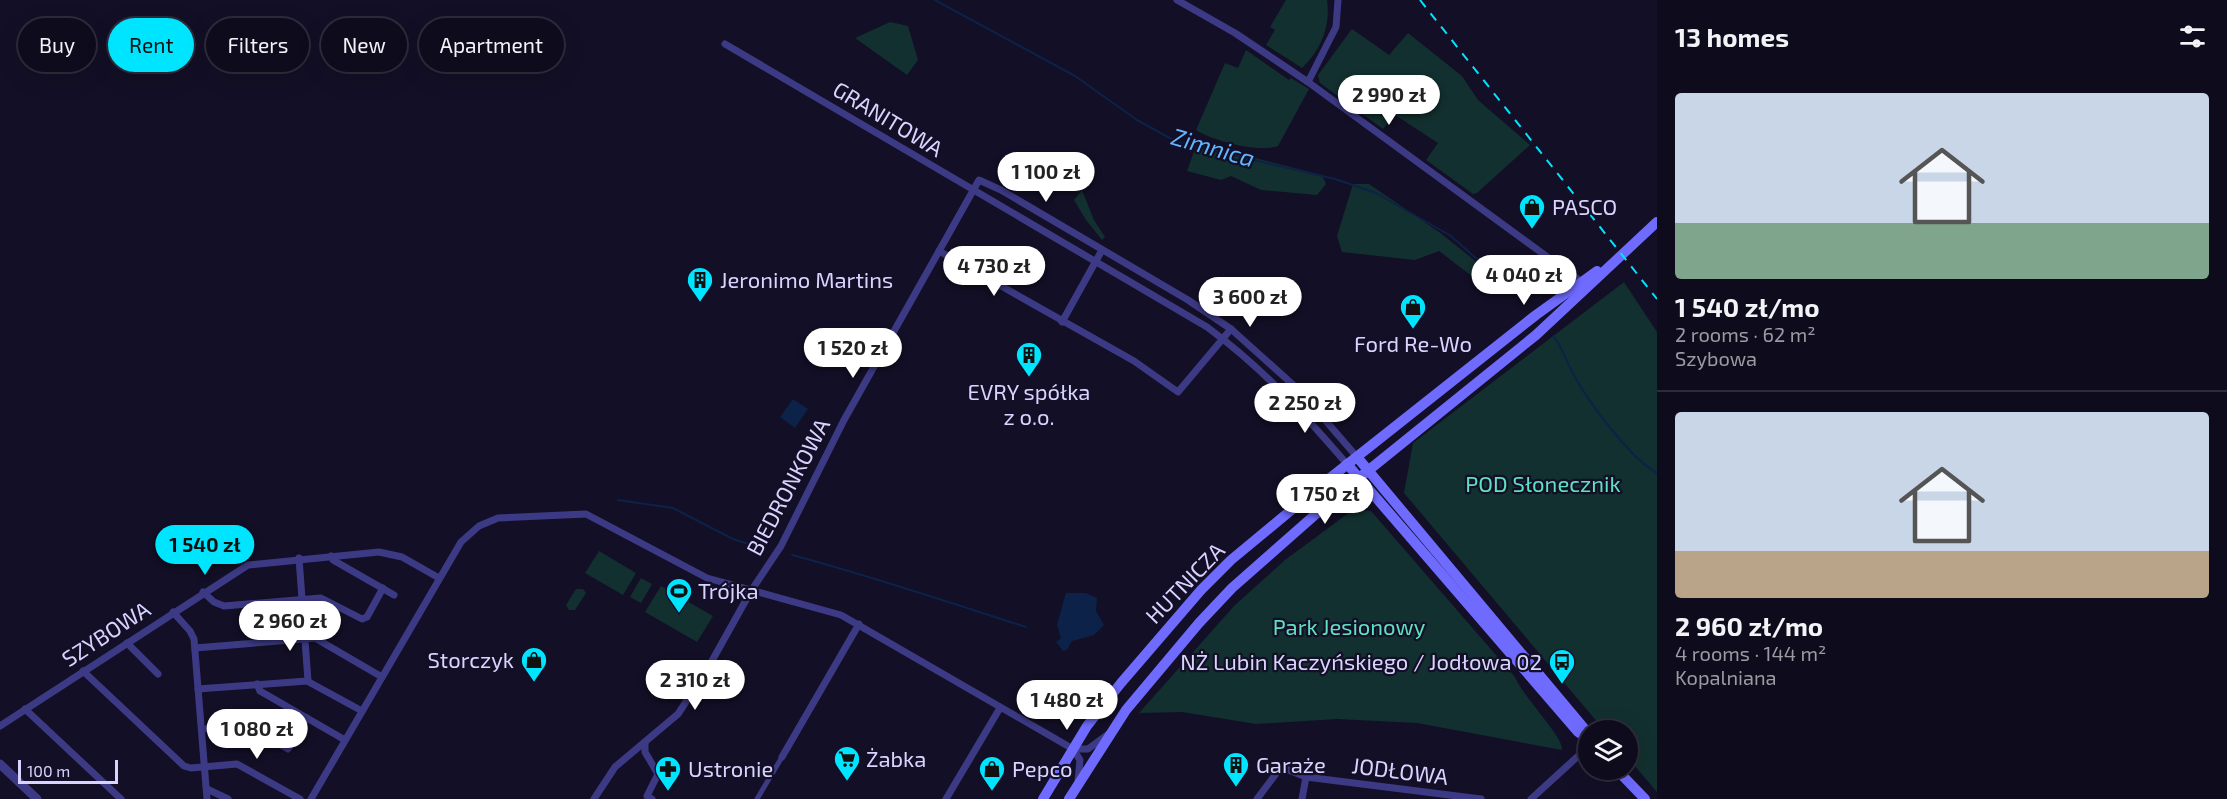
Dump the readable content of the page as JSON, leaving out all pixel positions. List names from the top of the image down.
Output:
{
  "streets": {
    "main road": ["HUTNICZA"],
    "street": [
      "GRANITOWA",
      "BIEDRONKOWA",
      "SZYBOWA",
      "JODŁOWA"
    ]
  },
  "crossings": [
    ["GRANITOWA", "BIEDRONKOWA"],
    ["GRANITOWA", "HUTNICZA"]
  ],
  "water": ["Zimnica"],
  "parks": ["POD Słonecznik", "Park Jesionowy"],
  "places": {
    "shop": [
      "PASCO",
      "Ford Re-Wo",
      "Storczyk",
      "Pepco"
    ],
    "building": ["Jeronimo Martins", "EVRY spółka z o.o.", "Garaże"],
    "sports": ["Trójka"],
    "bus stop": ["NŻ Lubin Kaczyńskiego / Jodłowa 02"],
    "supermarket": ["Żabka"],
    "pharmacy": ["Ustronie"]
  },
  "scale_bar": "100 m",
  "page": {
    "heading": "13 homes",
    "chip": [
      "Buy",
      "Rent",
      "Filters",
      "New",
      "Apartment"
    ],
    "list": [
      {
        "name": "1 540 zł/mo",
        "note": "2 rooms · 62 m² · Szybowa"
      },
      {
        "name": "2 960 zł/mo",
        "note": "4 rooms · 144 m² · Kopalniana"
      }
    ],
    "price": [
      "2 990 zł",
      "1 100 zł",
      "4 730 zł",
      "4 040 zł",
      "3 600 zł",
      "1 520 zł",
      "2 250 zł",
      "1 750 zł",
      "1 540 zł",
      "2 960 zł",
      "2 310 zł",
      "1 480 zł",
      "1 080 zł"
    ],
    "scale": "100 m"
  }
}
